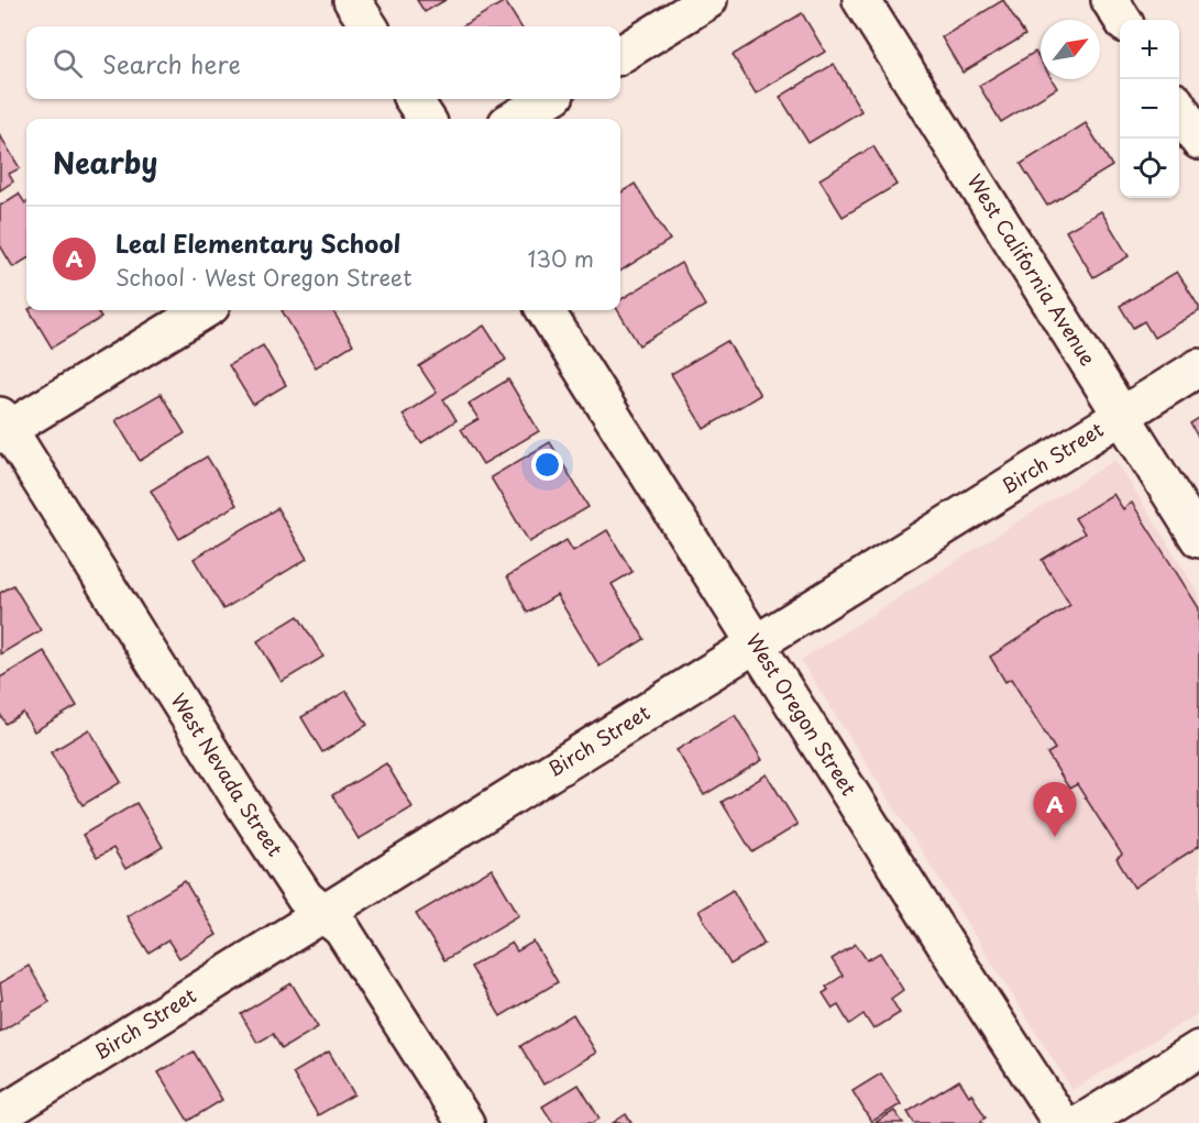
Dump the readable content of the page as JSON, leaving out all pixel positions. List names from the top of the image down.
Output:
{
  "streets": {
    "street": [
      "West California Avenue",
      "Birch Street",
      "West Oregon Street",
      "West Nevada Street"
    ]
  },
  "crossings": [
    ["West California Avenue", "Birch Street"],
    ["Birch Street", "West Oregon Street"],
    ["Birch Street", "West Nevada Street"]
  ],
  "north": "top right",
  "page": {
    "map_buttons": ["+", "−"],
    "search": "Search here",
    "heading": "Nearby",
    "list": [
      {
        "mark": "A",
        "name": "Leal Elementary School",
        "note": "School · West Oregon Street",
        "value": "130 m"
      }
    ],
    "pins": "A"
  }
}
